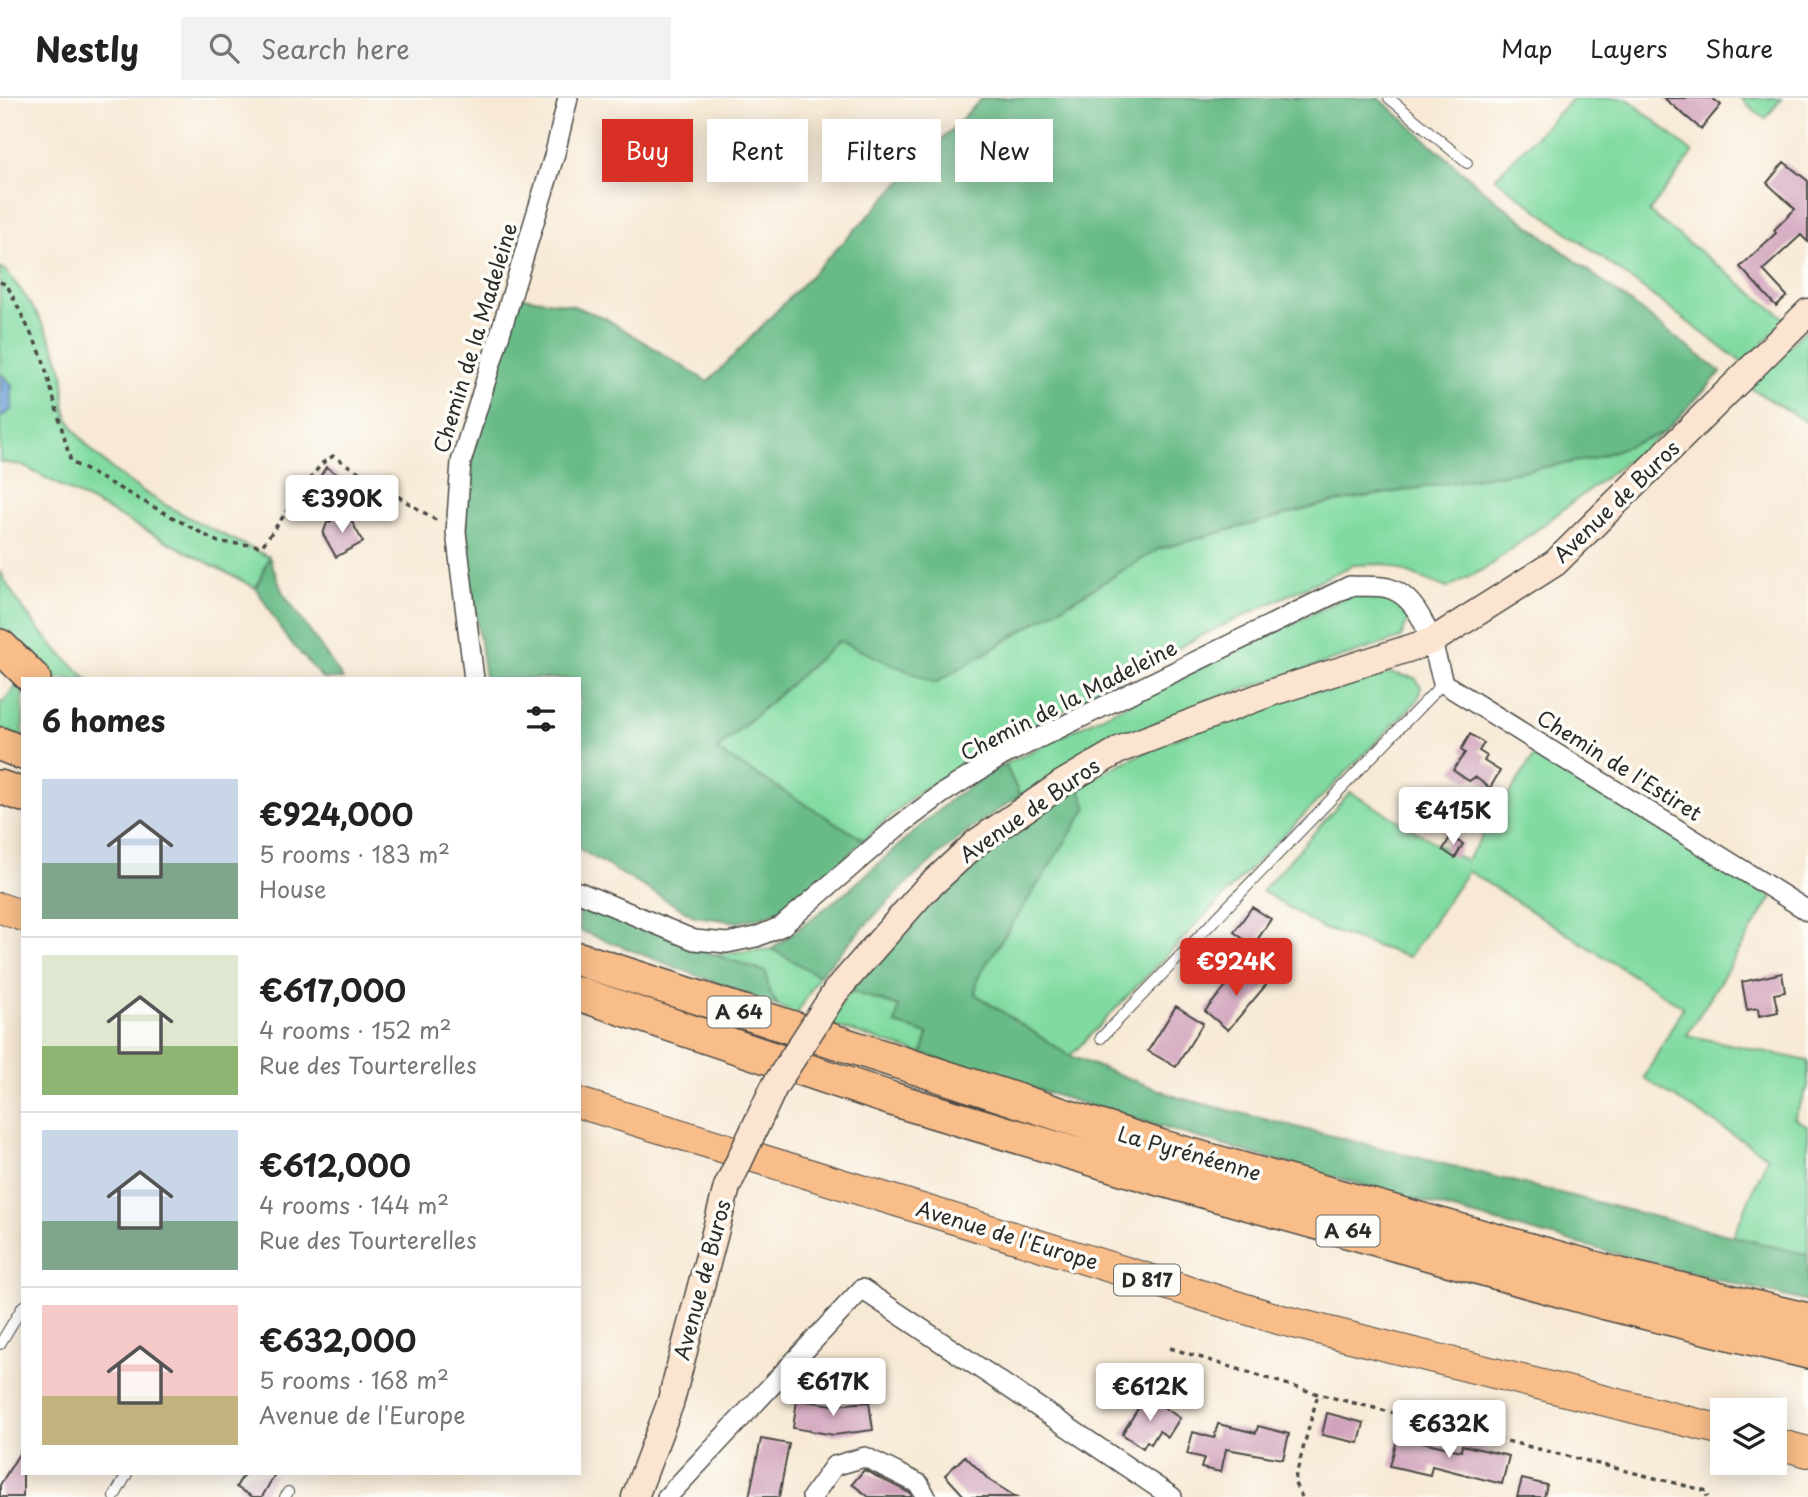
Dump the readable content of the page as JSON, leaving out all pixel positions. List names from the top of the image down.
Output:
{
  "streets": {
    "highway": ["A 64", "La Pyrénéenne"],
    "main road": ["Avenue de l'Europe", "D 817"],
    "street": ["Chemin de la Madeleine", "Avenue de Buros", "Chemin de l'Estiret"]
  },
  "crossings": [
    ["Chemin de la Madeleine", "Avenue de Buros"]
  ],
  "page": {
    "header": "Nestly",
    "search": "Search here",
    "nav": ["Map", "Layers", "Share"],
    "chip": [
      "Buy",
      "Rent",
      "Filters",
      "New"
    ],
    "price": [
      "€390K",
      "€415K",
      "€924K",
      "€617K",
      "€612K",
      "€632K"
    ],
    "heading": "6 homes",
    "list": [
      {
        "name": "€924,000",
        "note": "5 rooms · 183 m² · House"
      },
      {
        "name": "€617,000",
        "note": "4 rooms · 152 m² · Rue des Tourterelles"
      },
      {
        "name": "€612,000",
        "note": "4 rooms · 144 m² · Rue des Tourterelles"
      },
      {
        "name": "€632,000",
        "note": "5 rooms · 168 m² · Avenue de l'Europe"
      }
    ]
  }
}
